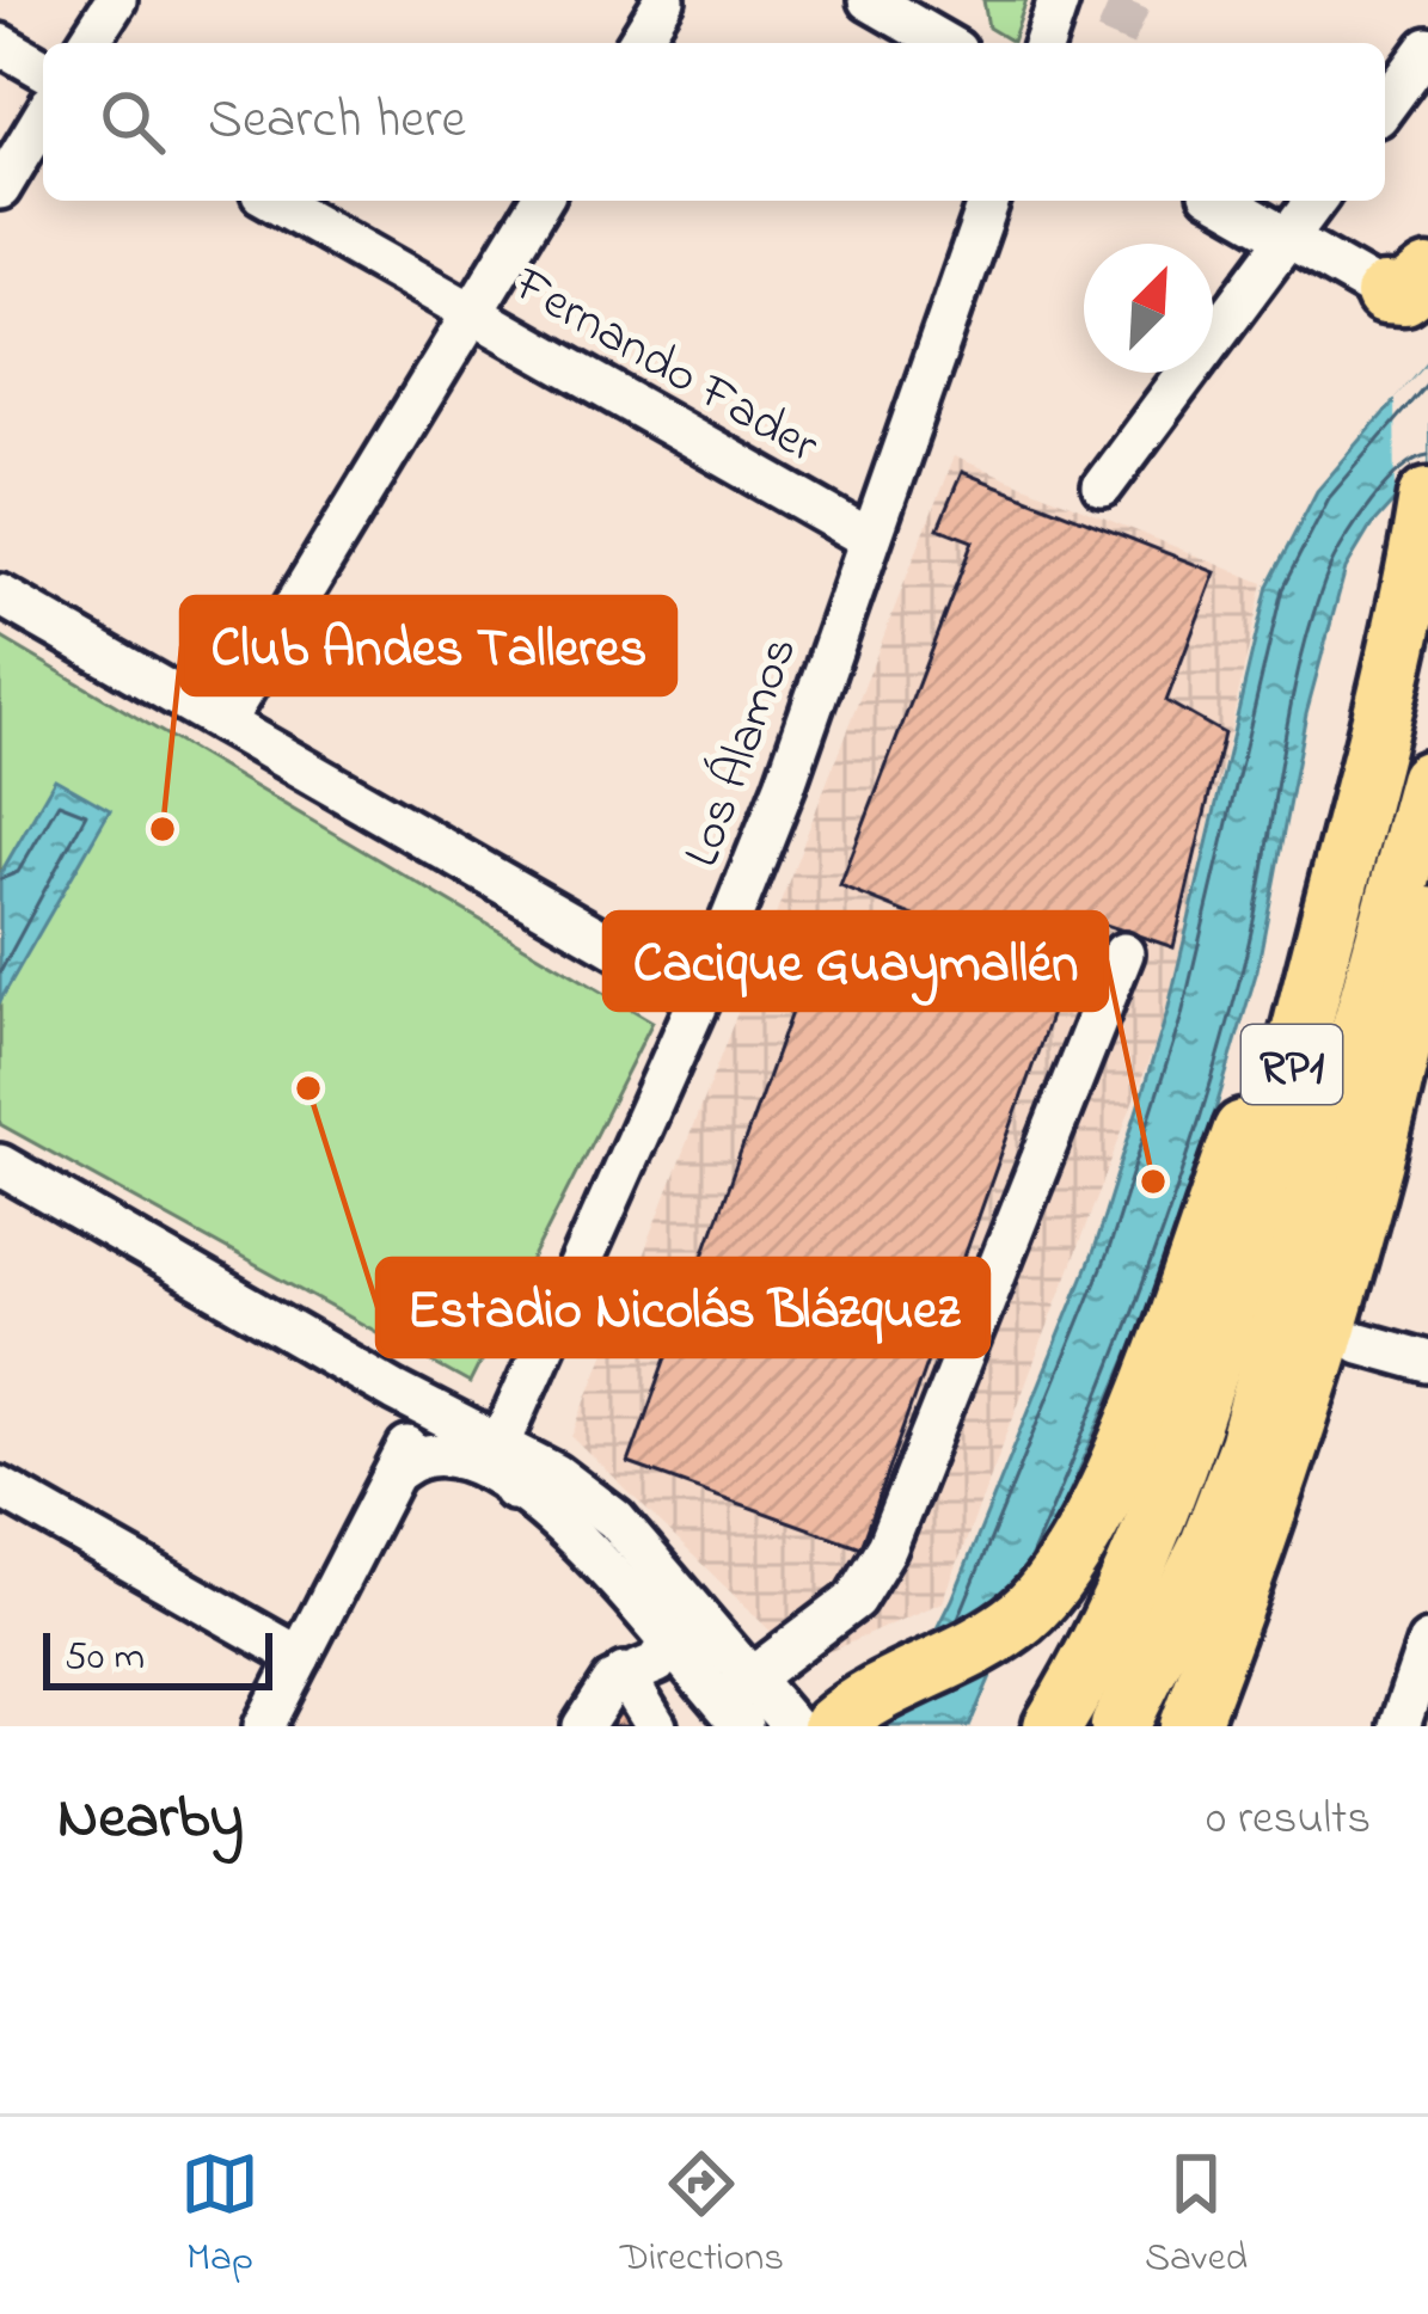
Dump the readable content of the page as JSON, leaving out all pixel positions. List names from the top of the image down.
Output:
{
  "streets": {
    "highway": ["RP1"],
    "street": ["Fernando Fader", "Los Álamos"]
  },
  "crossings": [
    ["Fernando Fader", "Los Álamos"]
  ],
  "places": ["Club Andes Talleres", "Estadio Nicolás Blázquez", "Cacique Guaymallén"],
  "scale_bar": "50 m",
  "north": "top right",
  "page": {
    "search": "Search here",
    "scale": "50 m",
    "heading": ["Nearby", "0 results"],
    "nav": ["Map", "Directions", "Saved"]
  }
}
